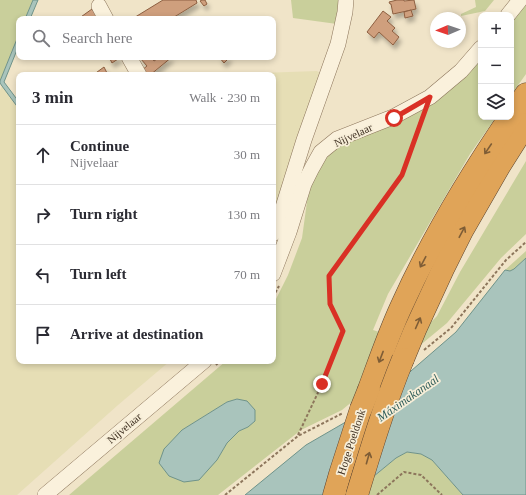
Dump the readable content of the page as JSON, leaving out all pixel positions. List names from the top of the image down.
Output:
{
  "streets": {
    "highway": ["Hoge Poeldonk"],
    "street": ["Nijvelaar"]
  },
  "water": ["Máximakanaal"],
  "north": "left",
  "page": {
    "map_buttons": ["+", "−"],
    "search": "Search here",
    "heading": ["3 min", "Walk · 230 m"],
    "list": [
      ["Continue", "Nijvelaar", "30 m"],
      ["Turn right", "130 m"],
      ["Turn left", "70 m"],
      "Arrive at destination"
    ]
  }
}
